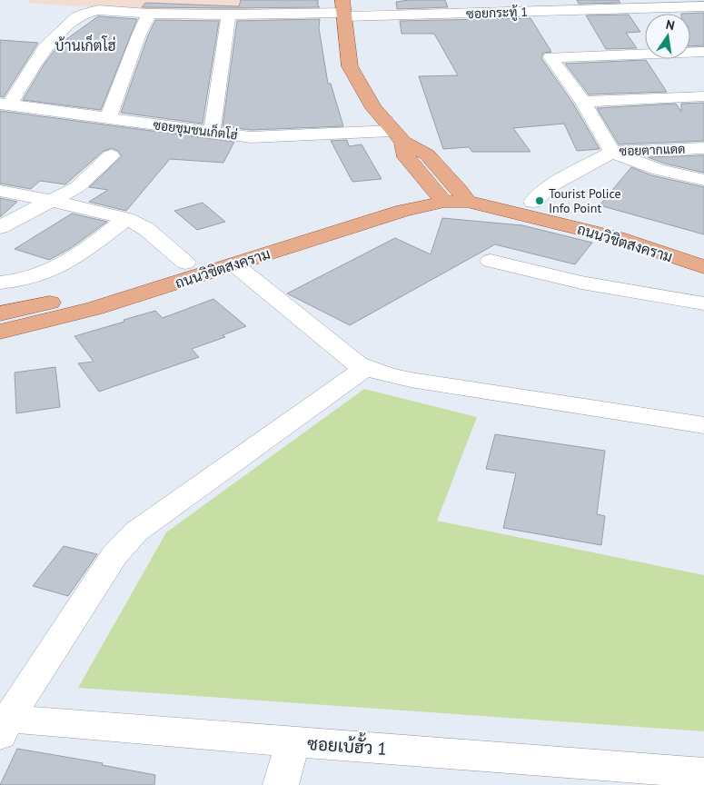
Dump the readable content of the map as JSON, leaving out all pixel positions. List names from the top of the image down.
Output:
{
  "streets": {
    "main road": ["ถนนวิชิตสงคราม"],
    "street": [
      "ซอยกระทู้ 1",
      "ซอยชุมชนเก็ตโฮ่",
      "ซอยตากแดด",
      "ซอยเบ้ฮั้ว 1"
    ]
  },
  "crossings": [
    ["ซอยกระทู้ 1", "ซอยชุมชนเก็ตโฮ่"],
    ["ซอยตากแดด", "ถนนวิชิตสงคราม"]
  ],
  "districts": ["บ้านเก็ตโฮ่"],
  "places": ["Tourist Police Info Point"],
  "north": "top"
}
